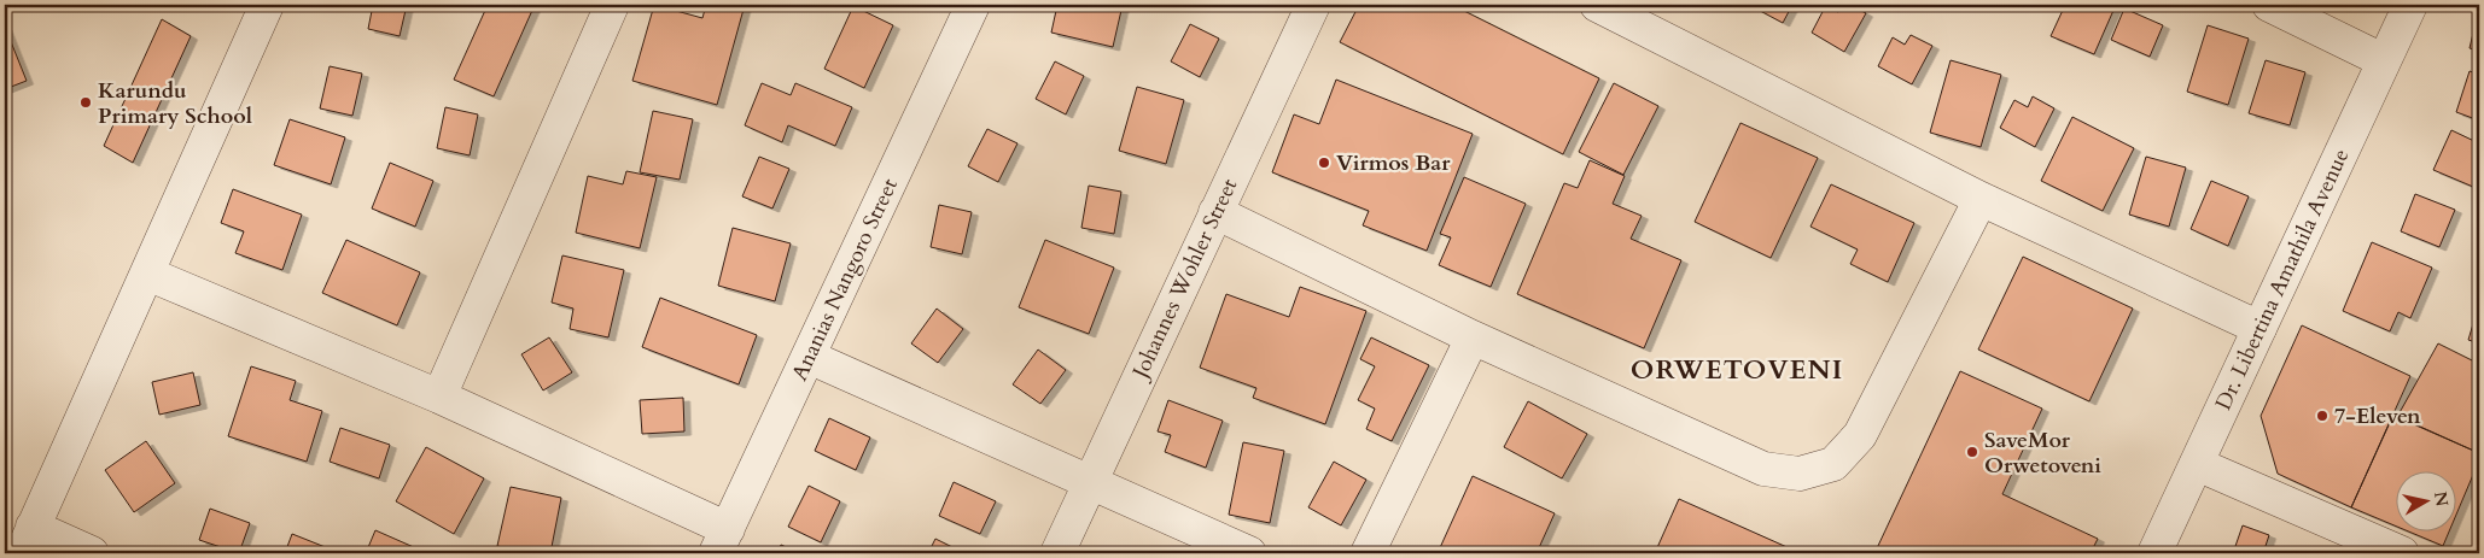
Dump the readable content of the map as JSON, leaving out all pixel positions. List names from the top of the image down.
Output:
{
  "streets": {
    "street": ["Johannes Wohler Street", "Ananias Nangoro Street", "Dr. Libertina Amathila Avenue"]
  },
  "districts": ["ORWETOVENI"],
  "places": [
    "Karundu Primary School",
    "Virmos Bar",
    "7-Eleven",
    "SaveMor Orwetoveni"
  ],
  "north": "right"
}
